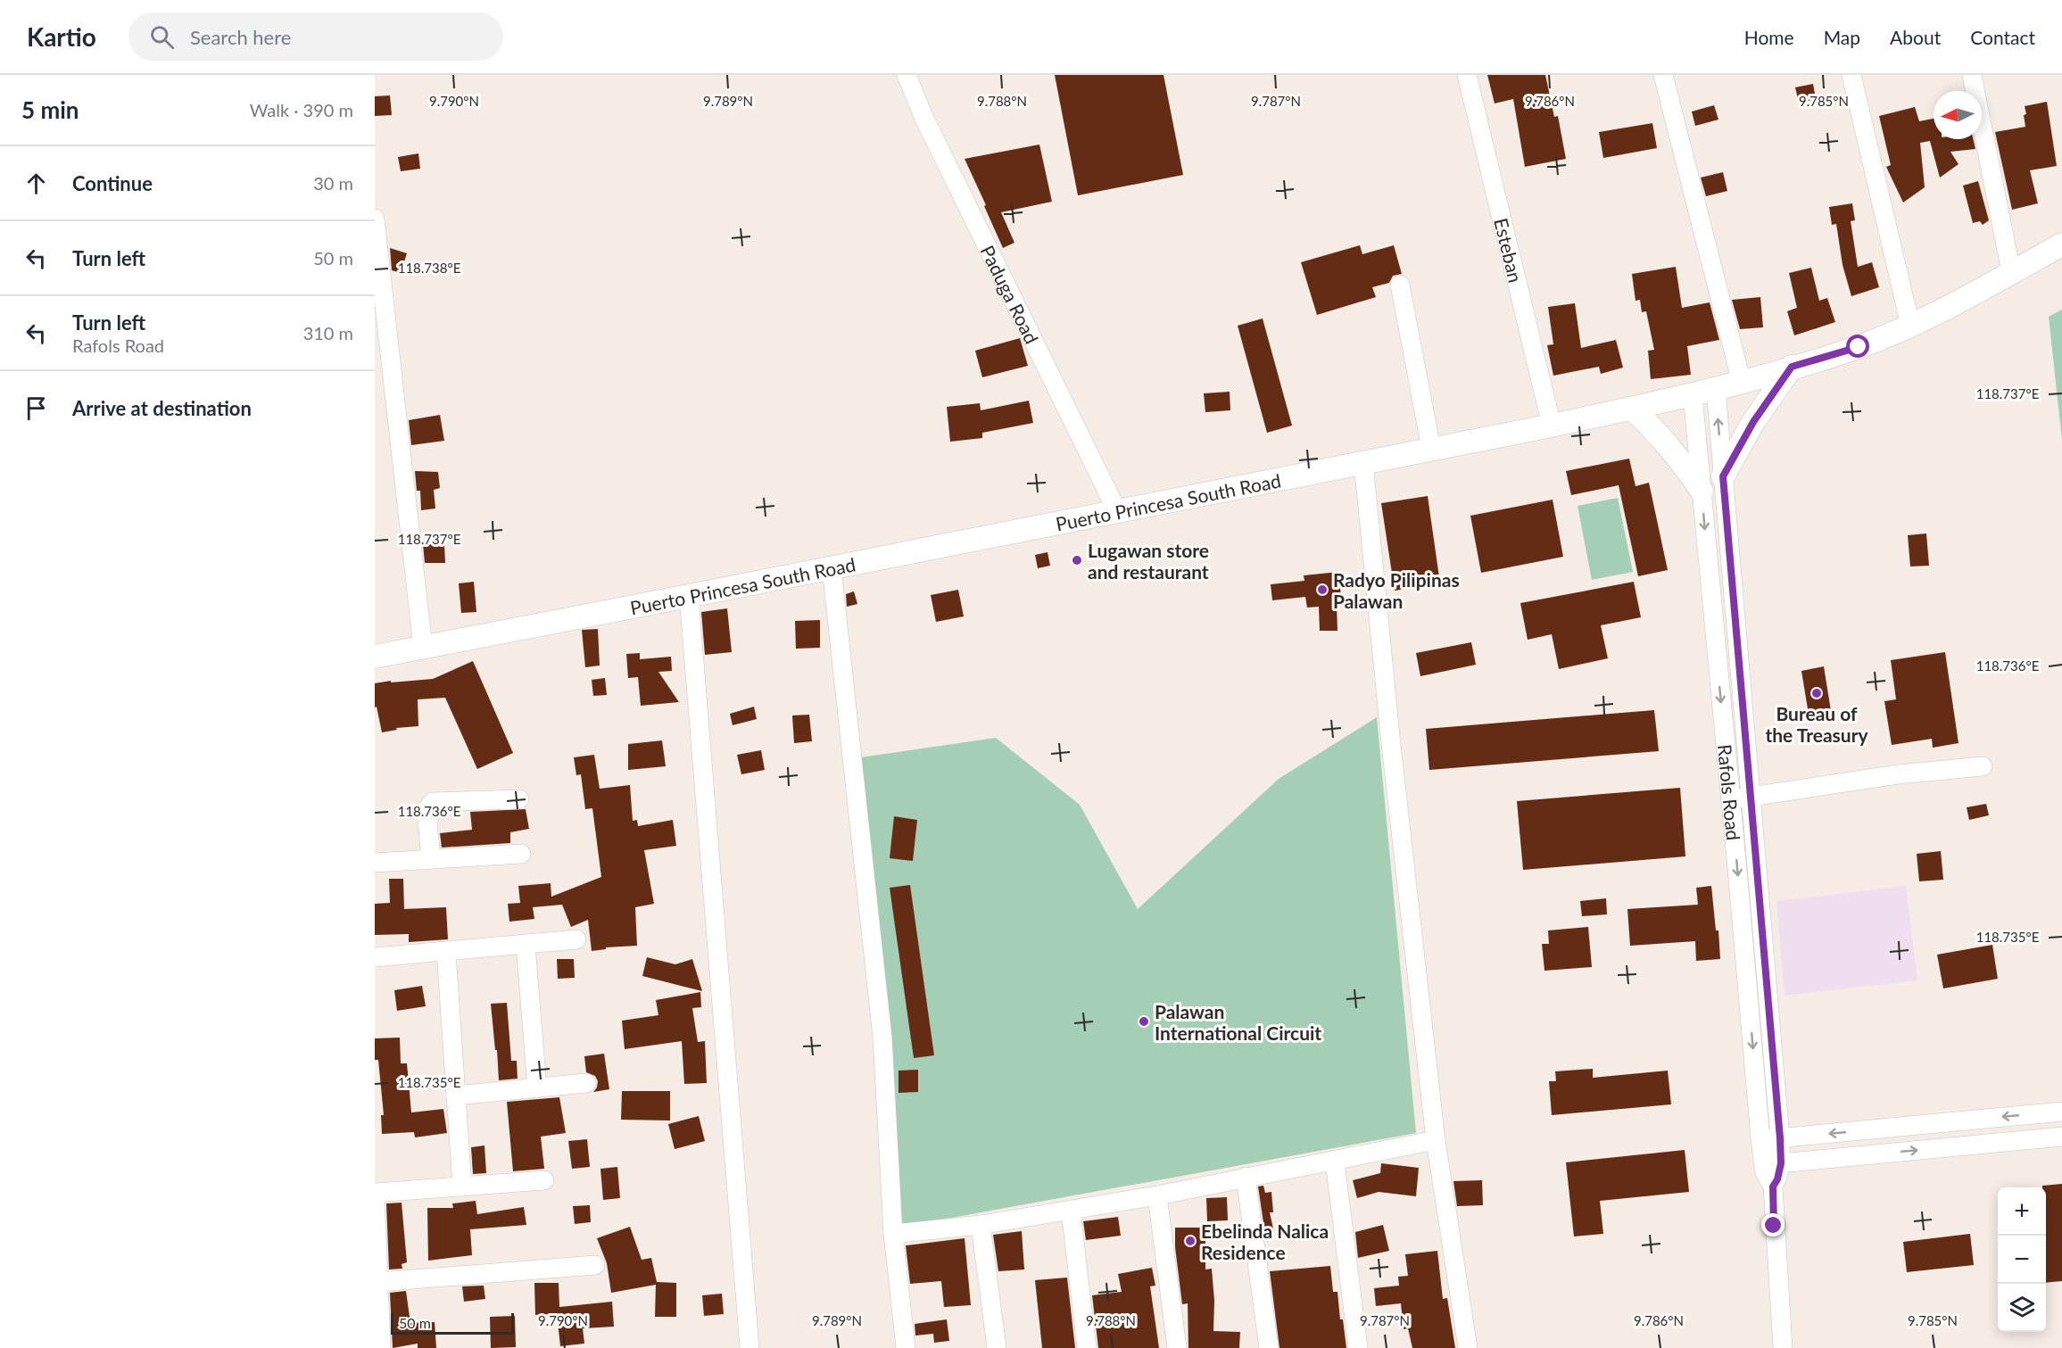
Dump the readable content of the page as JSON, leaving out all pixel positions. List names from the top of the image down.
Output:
{
  "streets": {
    "main road": ["Puerto Princesa South Road"],
    "street": ["Esteban", "Paduga Road", "Rafols Road"]
  },
  "crossings": [
    ["Esteban", "Puerto Princesa South Road"],
    ["Paduga Road", "Puerto Princesa South Road"],
    ["Puerto Princesa South Road", "Rafols Road"]
  ],
  "places": [
    "Lugawan store and restaurant",
    "Radyo Pilipinas Palawan",
    "Bureau of the Treasury",
    "Palawan International Circuit",
    "Ebelinda Nalica Residence"
  ],
  "scale_bar": "50 m",
  "north": "left",
  "page": {
    "header": "Kartio",
    "search": "Search here",
    "nav": [
      "Home",
      "Map",
      "About",
      "Contact"
    ],
    "heading": ["5 min", "Walk · 390 m"],
    "list": [
      ["Continue", "30 m"],
      ["Turn left", "50 m"],
      ["Turn left", "Rafols Road", "310 m"],
      "Arrive at destination"
    ],
    "map_buttons": ["+", "−"],
    "scale": "50 m"
  },
  "coordinates": [
    "9.790°N",
    "9.789°N",
    "9.788°N",
    "9.787°N",
    "9.786°N",
    "9.785°N",
    "118.738°E",
    "118.737°E",
    "118.736°E",
    "118.735°E"
  ]
}
